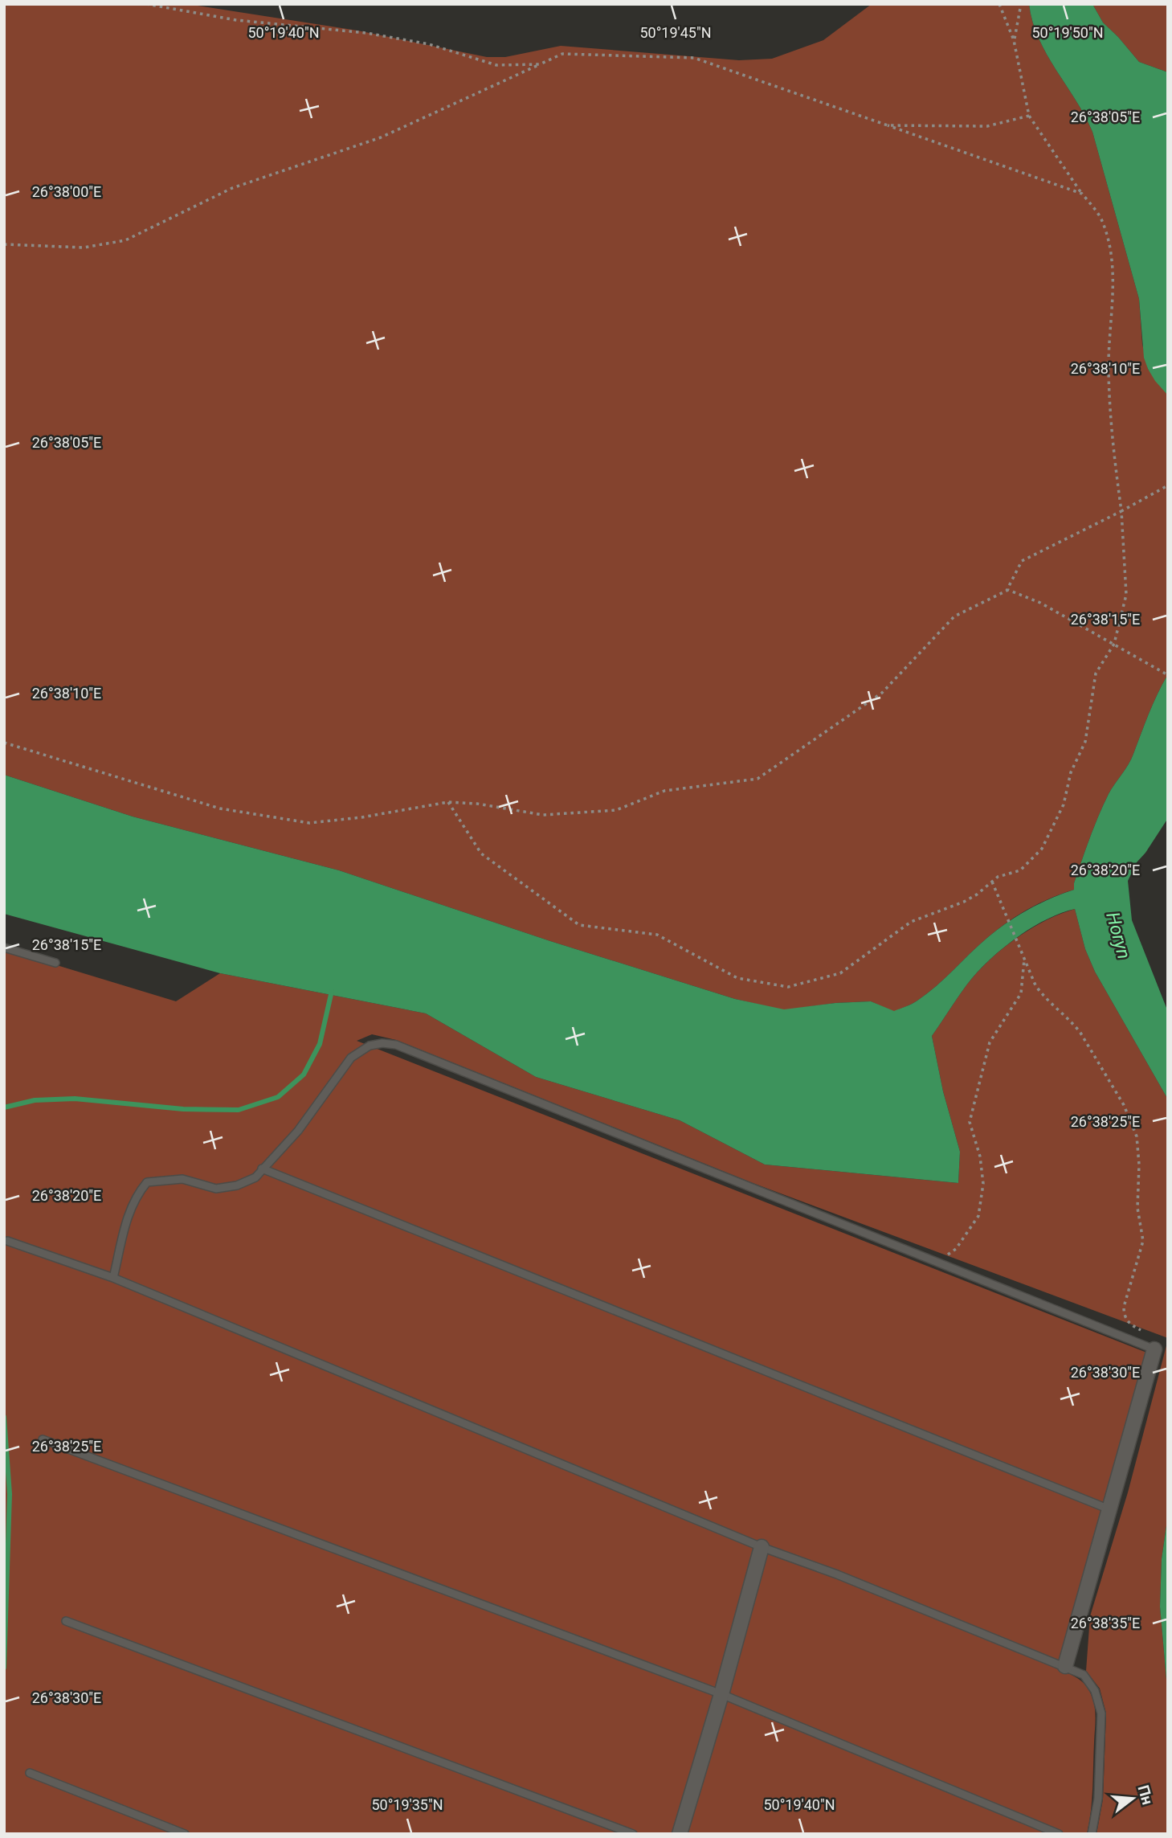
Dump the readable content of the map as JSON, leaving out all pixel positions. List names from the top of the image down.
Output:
{
  "water": ["Horyn"],
  "north": "right",
  "coordinates": [
    "50°19'40\"N",
    "50°19'45\"N",
    "50°19'50\"N",
    "26°38'05\"E",
    "26°38'00\"E",
    "26°38'10\"E",
    "26°38'15\"E",
    "26°38'20\"E",
    "26°38'25\"E",
    "26°38'30\"E",
    "26°38'35\"E",
    "50°19'35\"N"
  ]
}
